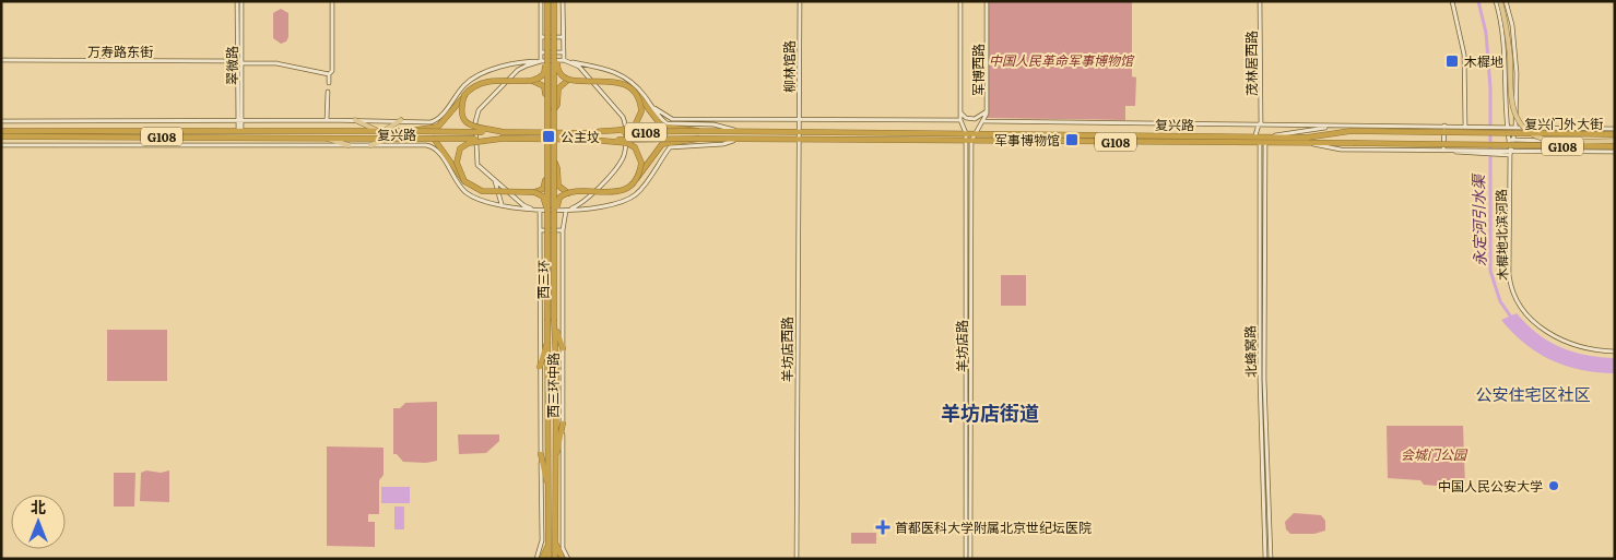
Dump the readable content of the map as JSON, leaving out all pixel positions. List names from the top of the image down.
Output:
{
  "streets": {
    "highway": [
      "复兴门外大街",
      "复兴路",
      "G108",
      "西三环"
    ],
    "street": [
      "万寿路东街",
      "茂林居西路",
      "翠微路",
      "柳林馆路",
      "军博西路",
      "木樨地北滨河路",
      "羊坊店路",
      "羊坊店西路",
      "北蜂窝路",
      "西三环中路"
    ]
  },
  "crossings": [
    ["万寿路东街", "翠微路"],
    ["茂林居西路", "复兴路"],
    ["翠微路", "复兴路"],
    ["柳林馆路", "复兴路"],
    ["柳林馆路", "羊坊店西路"],
    ["军博西路", "复兴路"],
    ["军博西路", "羊坊店路"],
    ["复兴门外大街", "复兴路"],
    ["复兴门外大街", "木樨地北滨河路"],
    ["复兴路", "木樨地北滨河路"],
    ["复兴路", "羊坊店路"],
    ["复兴路", "羊坊店西路"],
    ["复兴路", "北蜂窝路"],
    ["复兴路", "西三环中路"]
  ],
  "districts": ["公安住宅区社区", "羊坊店街道"],
  "water": ["永定河引水渠"],
  "parks": ["中国人民革命军事博物馆", "会城门公园"],
  "places": {
    "transit": ["木樨地", "公主坟", "军事博物馆"],
    "other": ["中国人民公安大学"],
    "health": ["首都医科大学附属北京世纪坛医院"]
  },
  "north": "top"
}
